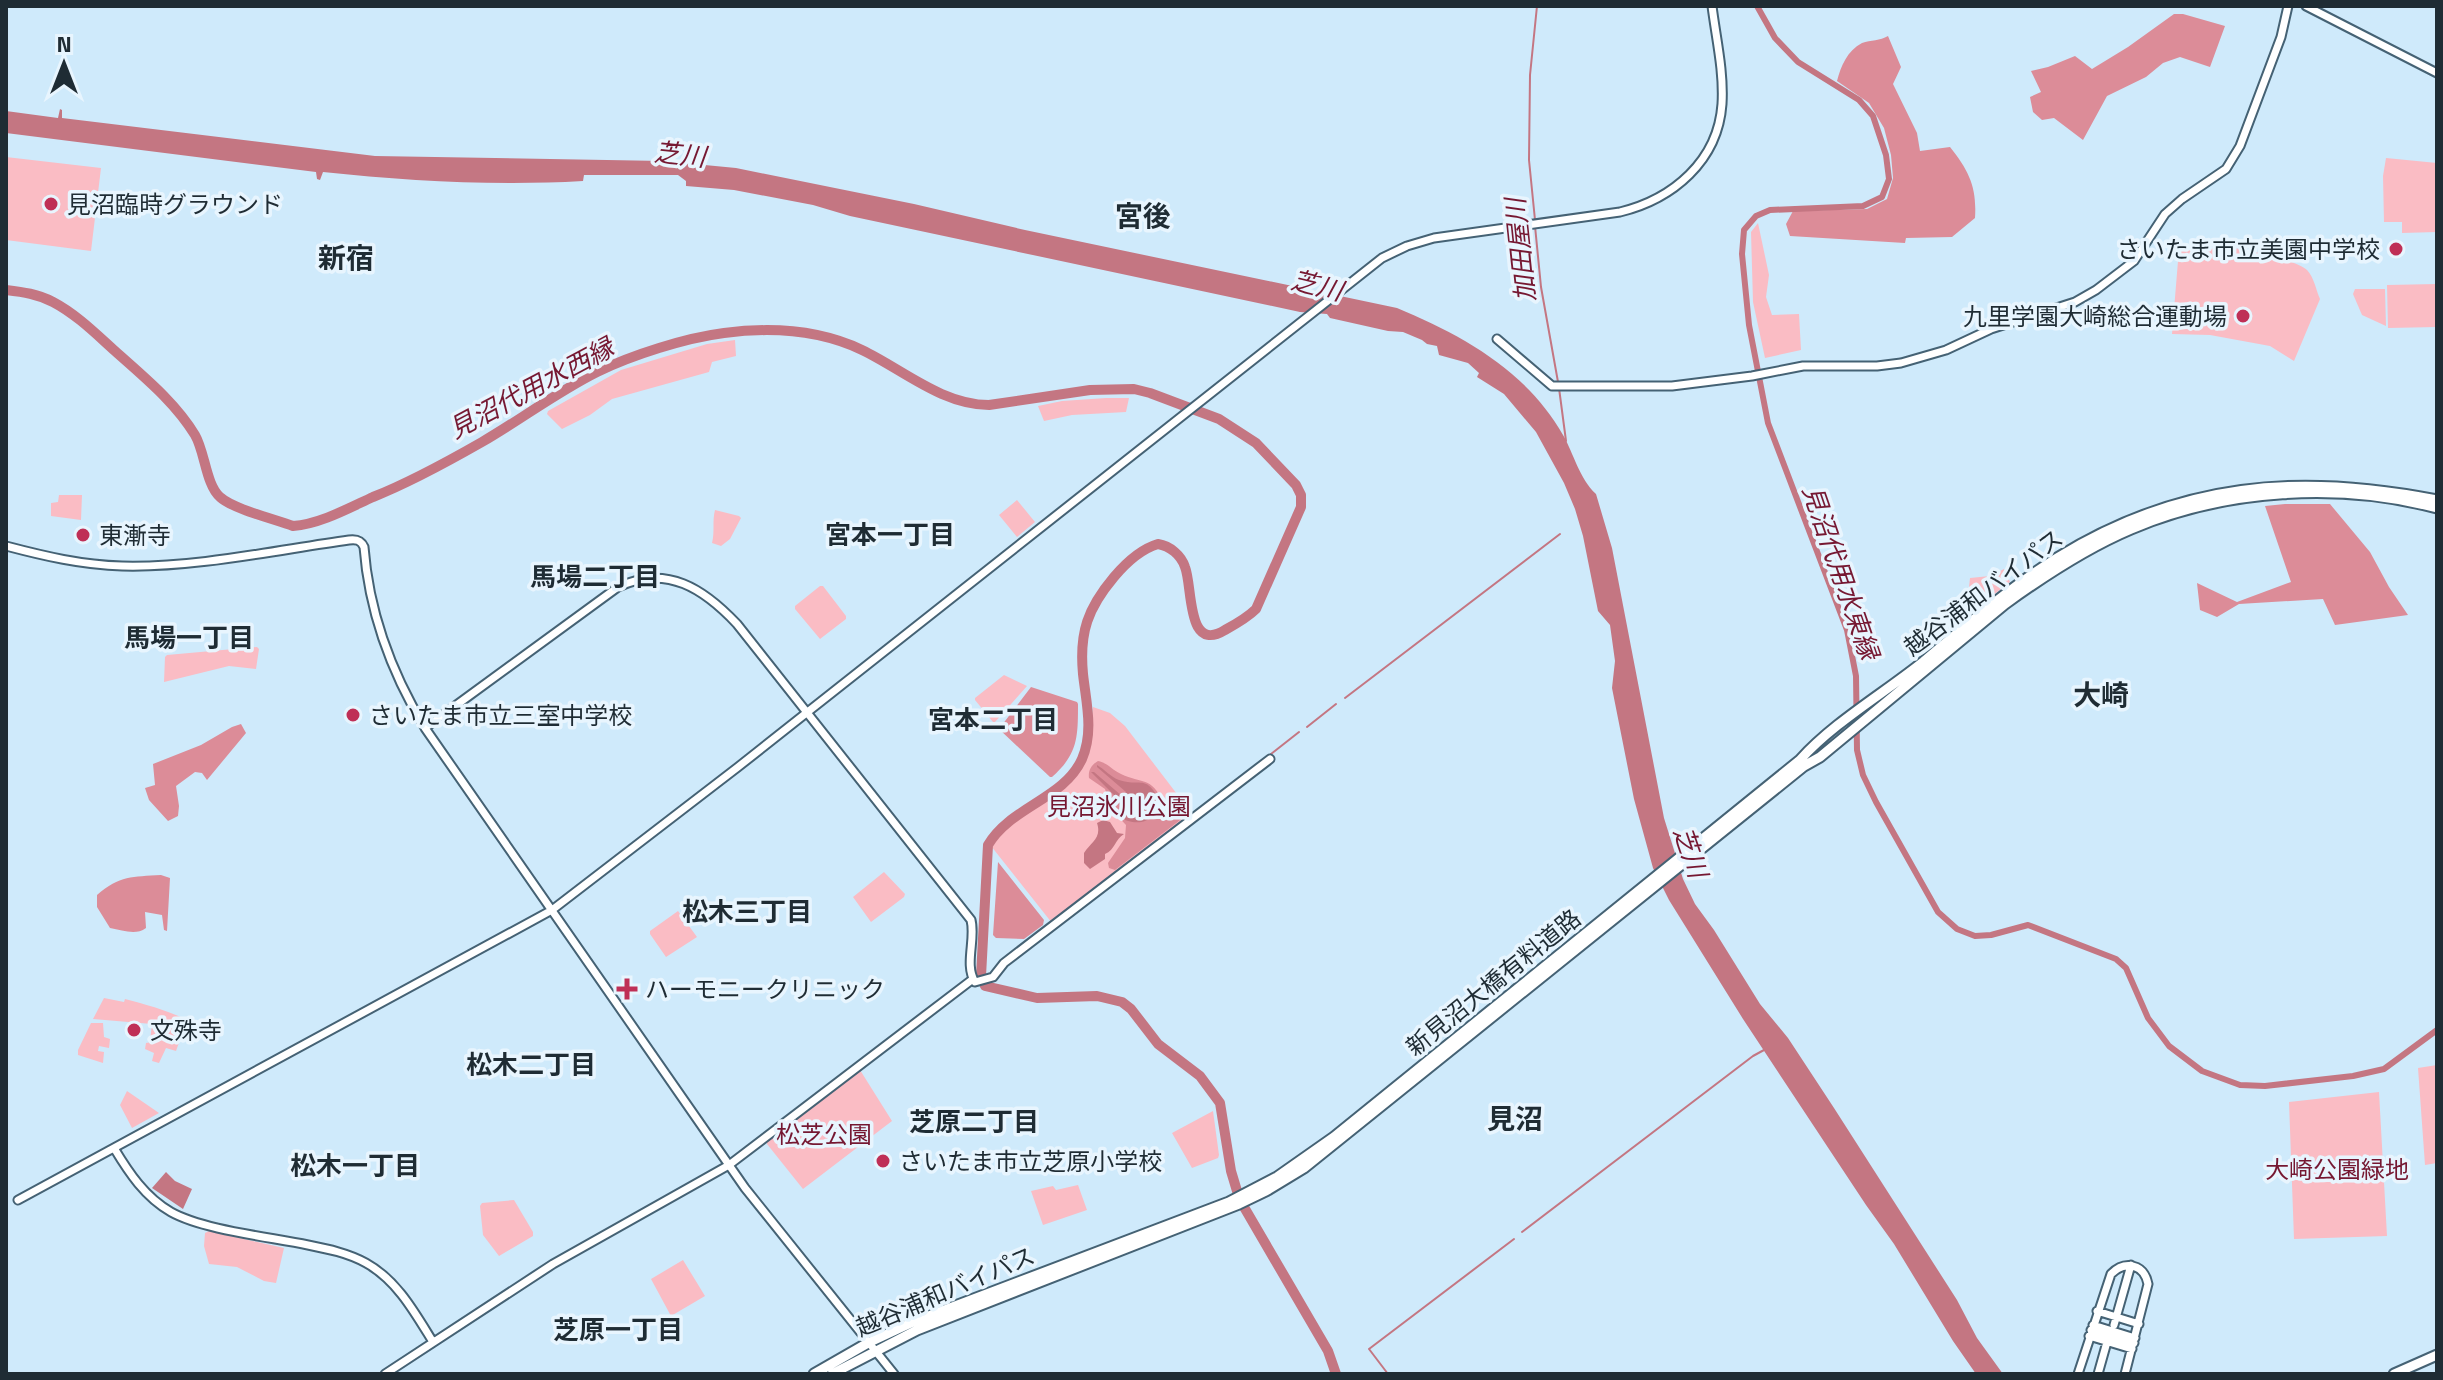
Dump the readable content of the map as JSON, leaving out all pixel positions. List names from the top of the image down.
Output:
{
  "streets": {
    "highway": ["越谷浦和バイパス", "新見沼大橋有料道路"]
  },
  "crossings": [
    ["越谷浦和バイパス", "新見沼大橋有料道路"]
  ],
  "districts": [
    "宮後",
    "新宿",
    "宮本一丁目",
    "馬場二丁目",
    "馬場一丁目",
    "大崎",
    "宮本二丁目",
    "松木三丁目",
    "松木二丁目",
    "見沼",
    "芝原二丁目",
    "松木一丁目",
    "芝原一丁目"
  ],
  "water": [
    "芝川",
    "加田屋川",
    "見沼代用水西縁",
    "見沼代用水東縁"
  ],
  "parks": ["見沼氷川公園", "松芝公園", "大崎公園緑地"],
  "places": {
    "other": [
      "見沼臨時グラウンド",
      "さいたま市立美園中学校",
      "九里学園大崎総合運動場",
      "東漸寺",
      "さいたま市立三室中学校",
      "文殊寺",
      "さいたま市立芝原小学校"
    ],
    "health": ["ハーモニークリニック"]
  },
  "north": "top"
}
